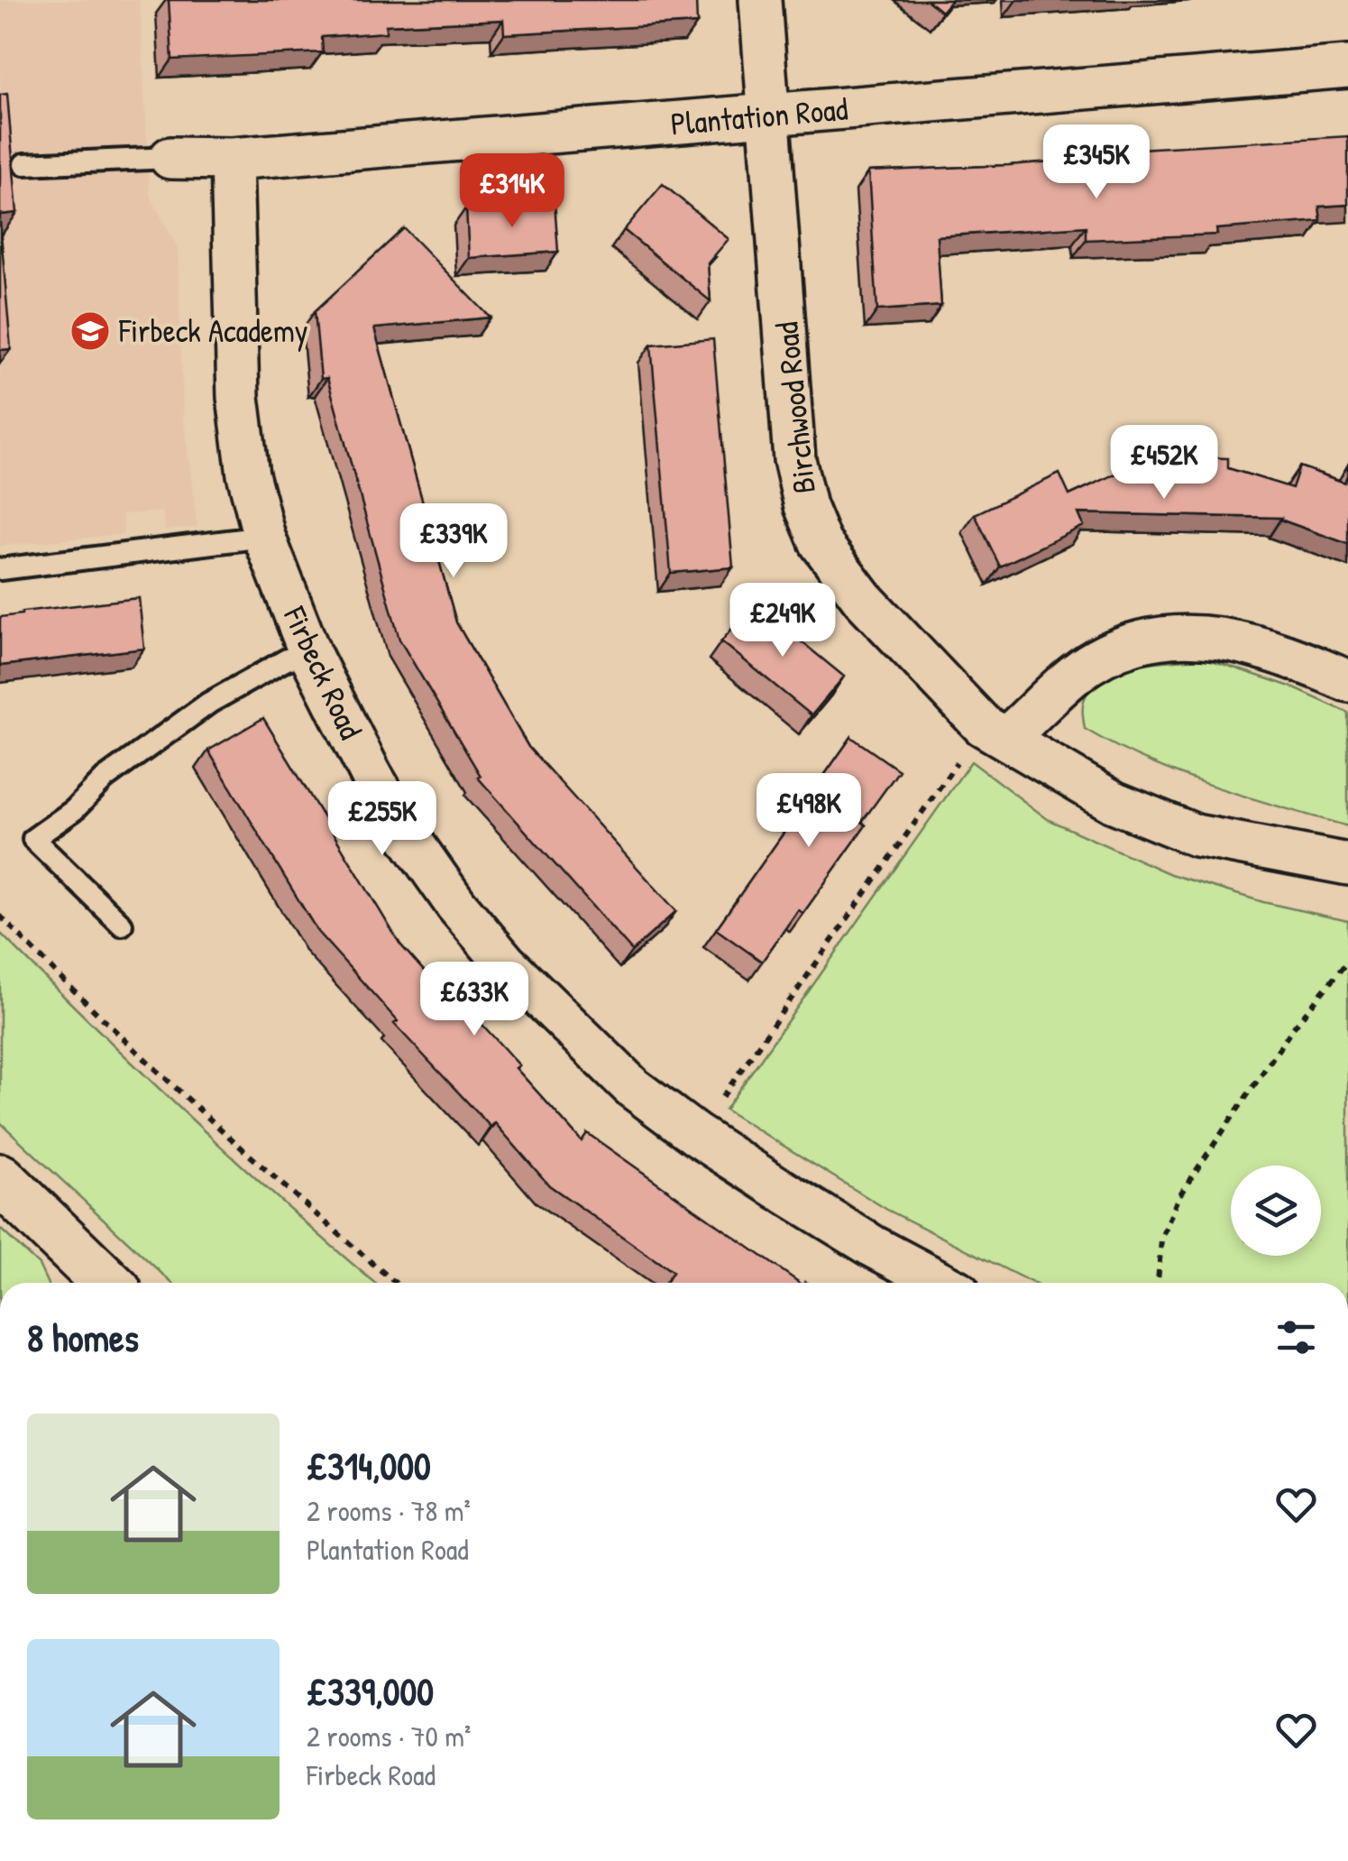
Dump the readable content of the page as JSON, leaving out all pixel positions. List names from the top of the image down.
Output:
{
  "streets": {
    "street": ["Plantation Road", "Birchwood Road", "Firbeck Road"]
  },
  "crossings": [
    ["Plantation Road", "Birchwood Road"],
    ["Plantation Road", "Firbeck Road"]
  ],
  "places": {
    "school or university": ["Firbeck Academy"]
  },
  "page": {
    "price": [
      "£345K",
      "£314K",
      "£452K",
      "£339K",
      "£249K",
      "£498K",
      "£255K",
      "£633K"
    ],
    "heading": "8 homes",
    "list": [
      {
        "name": "£314,000",
        "note": "2 rooms · 78 m² · Plantation Road"
      },
      {
        "name": "£339,000",
        "note": "2 rooms · 70 m² · Firbeck Road"
      }
    ]
  }
}
